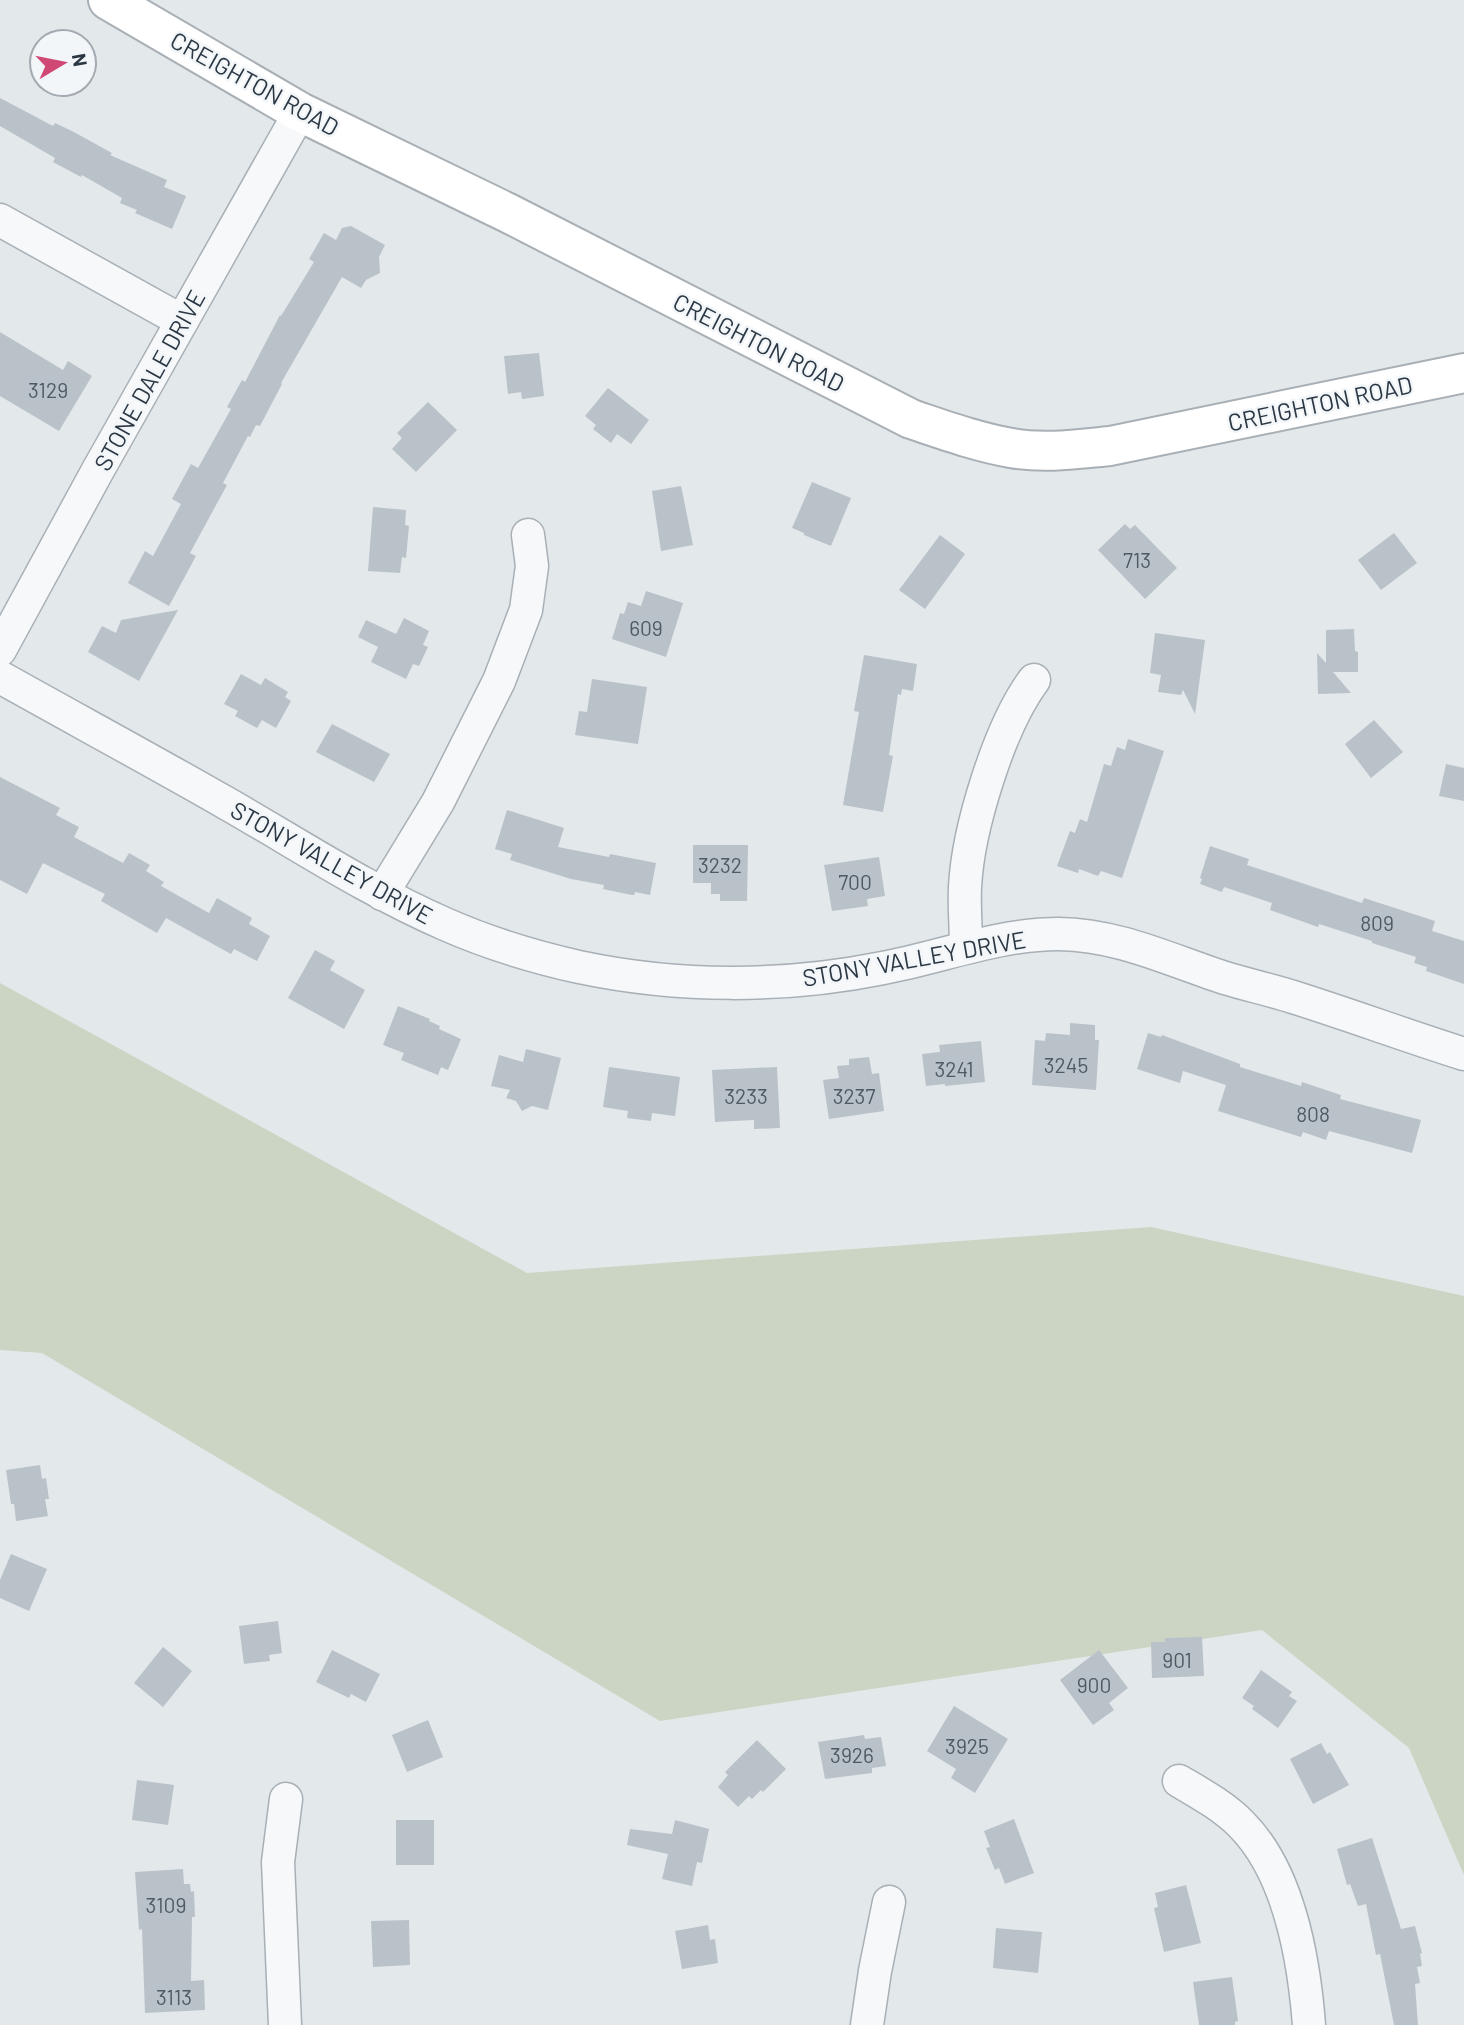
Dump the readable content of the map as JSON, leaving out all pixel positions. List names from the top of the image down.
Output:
{
  "streets": {
    "main road": ["CREIGHTON ROAD"],
    "street": ["STONE DALE DRIVE", "STONY VALLEY DRIVE"]
  },
  "crossings": [
    ["CREIGHTON ROAD", "STONE DALE DRIVE"]
  ],
  "house_numbers": [
    "3129",
    "713",
    "609",
    "3232",
    "700",
    "809",
    "3245",
    "3241",
    "3233",
    "3237",
    "808",
    "901",
    "900",
    "3925",
    "3926",
    "3109",
    "3113"
  ],
  "north": "right"
}
